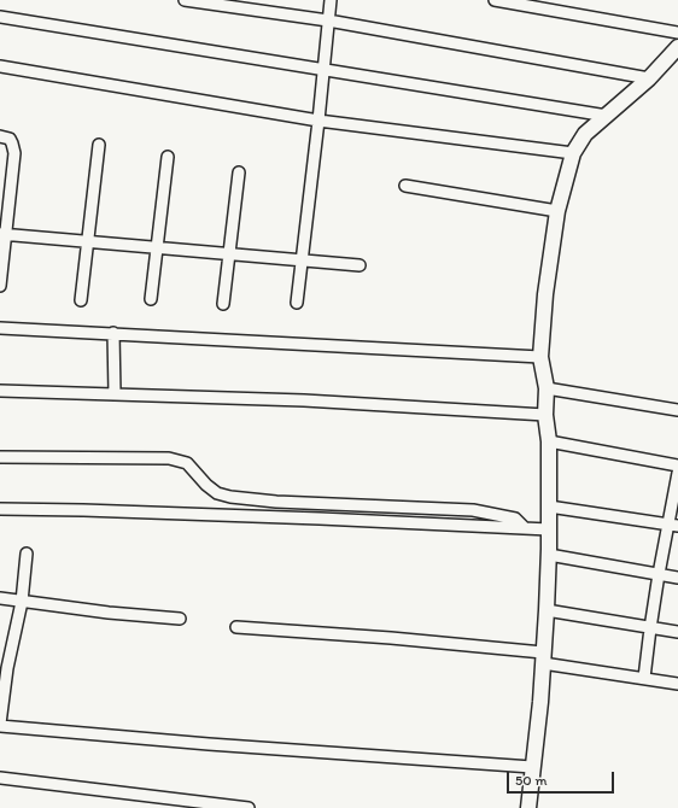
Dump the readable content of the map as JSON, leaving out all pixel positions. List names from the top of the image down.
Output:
{
  "scale_bar": "50 m"
}
